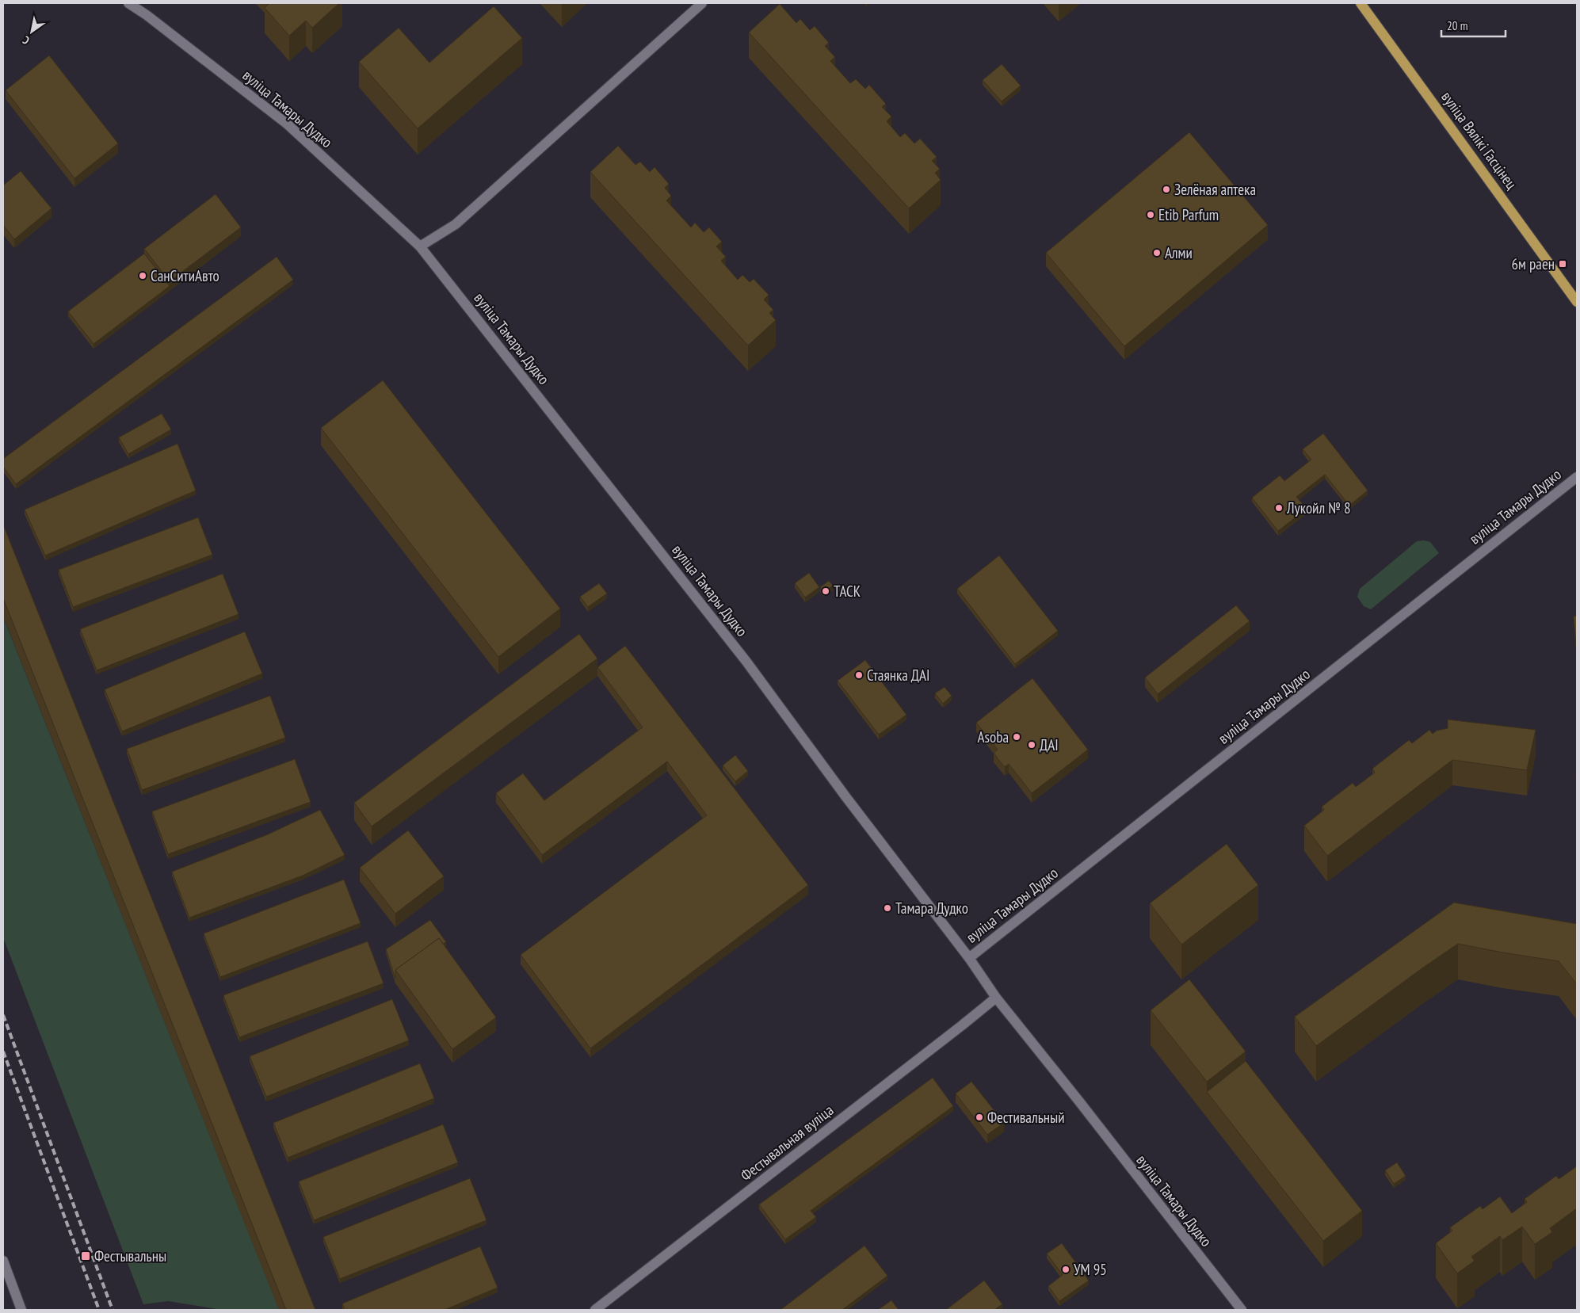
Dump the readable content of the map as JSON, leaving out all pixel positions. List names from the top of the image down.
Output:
{
  "streets": {
    "main road": ["вуліца Вялікі Гасцінец"],
    "street": ["вуліца Тамары Дудко", "Фестывальная вуліца"]
  },
  "crossings": [
    ["вуліца Тамары Дудко", "Фестывальная вуліца"]
  ],
  "places": {
    "other": [
      "Зелёная аптека",
      "Etib Parfum",
      "Алми",
      "СанСитиАвто",
      "Лукойл № 8",
      "ТАСК",
      "Стаянка ДАІ",
      "Asoba",
      "ДАІ",
      "Тамара Дудко",
      "Фестивальный",
      "УМ 95"
    ],
    "transit": ["6м раен", "Фестывальны"]
  },
  "scale_bar": "20 m",
  "north": "bottom left"
}
